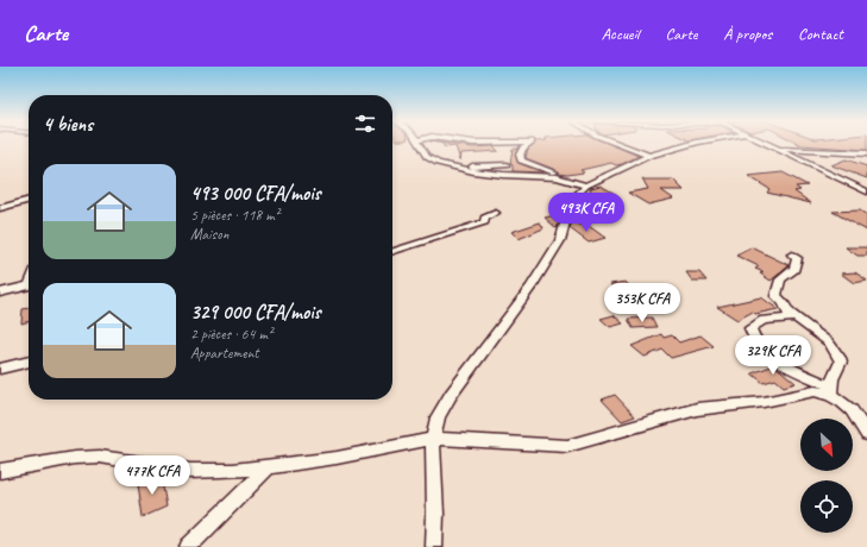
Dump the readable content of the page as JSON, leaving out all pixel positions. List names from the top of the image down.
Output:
{
  "north": "bottom right",
  "page": {
    "header": "Carte",
    "nav": [
      "Accueil",
      "Carte",
      "À propos",
      "Contact"
    ],
    "heading": "4 biens",
    "list": [
      {
        "name": "493 000 CFA/mois",
        "note": "5 pièces · 118 m² · Maison"
      },
      {
        "name": "329 000 CFA/mois",
        "note": "2 pièces · 64 m² · Appartement"
      }
    ],
    "price": [
      "493K CFA",
      "353K CFA",
      "329K CFA",
      "477K CFA"
    ]
  }
}
